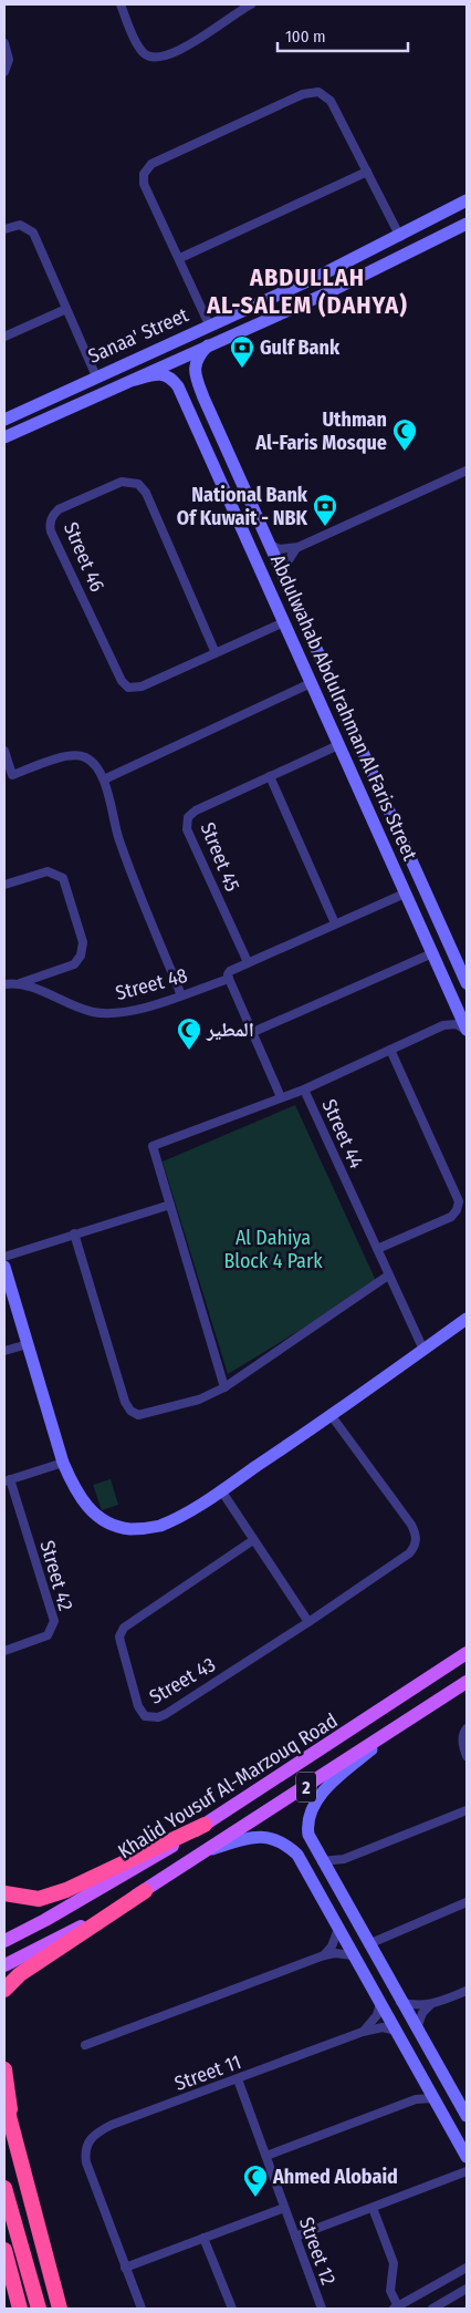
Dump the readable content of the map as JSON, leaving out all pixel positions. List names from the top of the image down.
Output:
{
  "streets": {
    "main road": ["Khalid Yousuf Al-Marzouq Road", "2"],
    "street": [
      "Sanaa' Street",
      "Street 46",
      "Abdulwahab Abdulrahman Al Faris Street",
      "Street 45",
      "Street 48",
      "Street 44",
      "Street 42",
      "Street 43",
      "Street 11",
      "Street 12"
    ]
  },
  "crossings": [
    ["Sanaa' Street", "Abdulwahab Abdulrahman Al Faris Street"],
    ["Street 46", "Abdulwahab Abdulrahman Al Faris Street"],
    ["Abdulwahab Abdulrahman Al Faris Street", "Street 45"],
    ["Street 11", "Street 12"]
  ],
  "districts": ["ABDULLAH AL-SALEM (DAHYA)"],
  "parks": ["Al Dahiya Block 4 Park"],
  "places": {
    "bank": ["Gulf Bank", "National Bank Of Kuwait - NBK"],
    "mosque": ["Uthman Al-Faris Mosque", "المطير", "Ahmed Alobaid"]
  },
  "scale_bar": "100 m"
}
